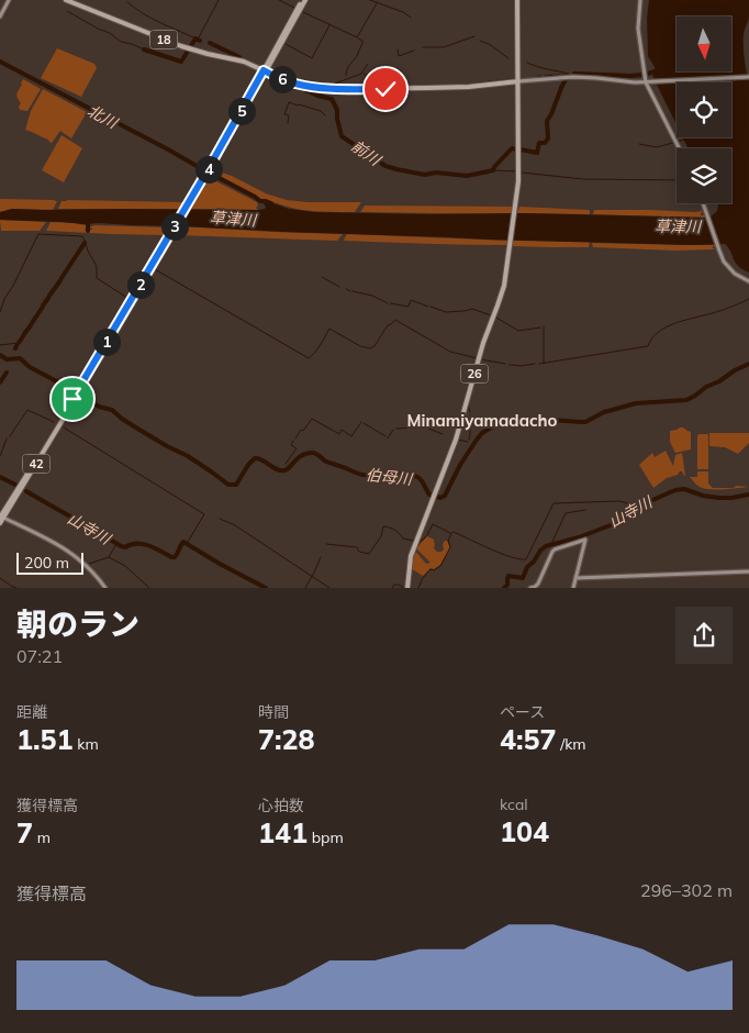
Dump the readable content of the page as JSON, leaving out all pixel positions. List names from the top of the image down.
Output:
{
  "streets": {
    "main road": ["18", "26", "42"]
  },
  "crossings": [
    ["18", "42"]
  ],
  "districts": ["Minamiyamadacho"],
  "water": [
    "北川",
    "前川",
    "草津川",
    "伯母川",
    "山寺川"
  ],
  "scale_bar": "200 m",
  "north": "bottom",
  "page": {
    "pins": [
      "6",
      "5",
      "4",
      "3",
      "2",
      "1"
    ],
    "scale": "200 m",
    "heading": ["朝のラン", "07:21"],
    "stats": [
      ["距離", "1.51 km"],
      ["時間", "7:28"],
      ["ペース", "4:57 /km"],
      ["獲得標高", "7 m"],
      ["心拍数", "141 bpm"],
      ["kcal", "104"]
    ],
    "chart": ["獲得標高", "296–302 m"]
  }
}
